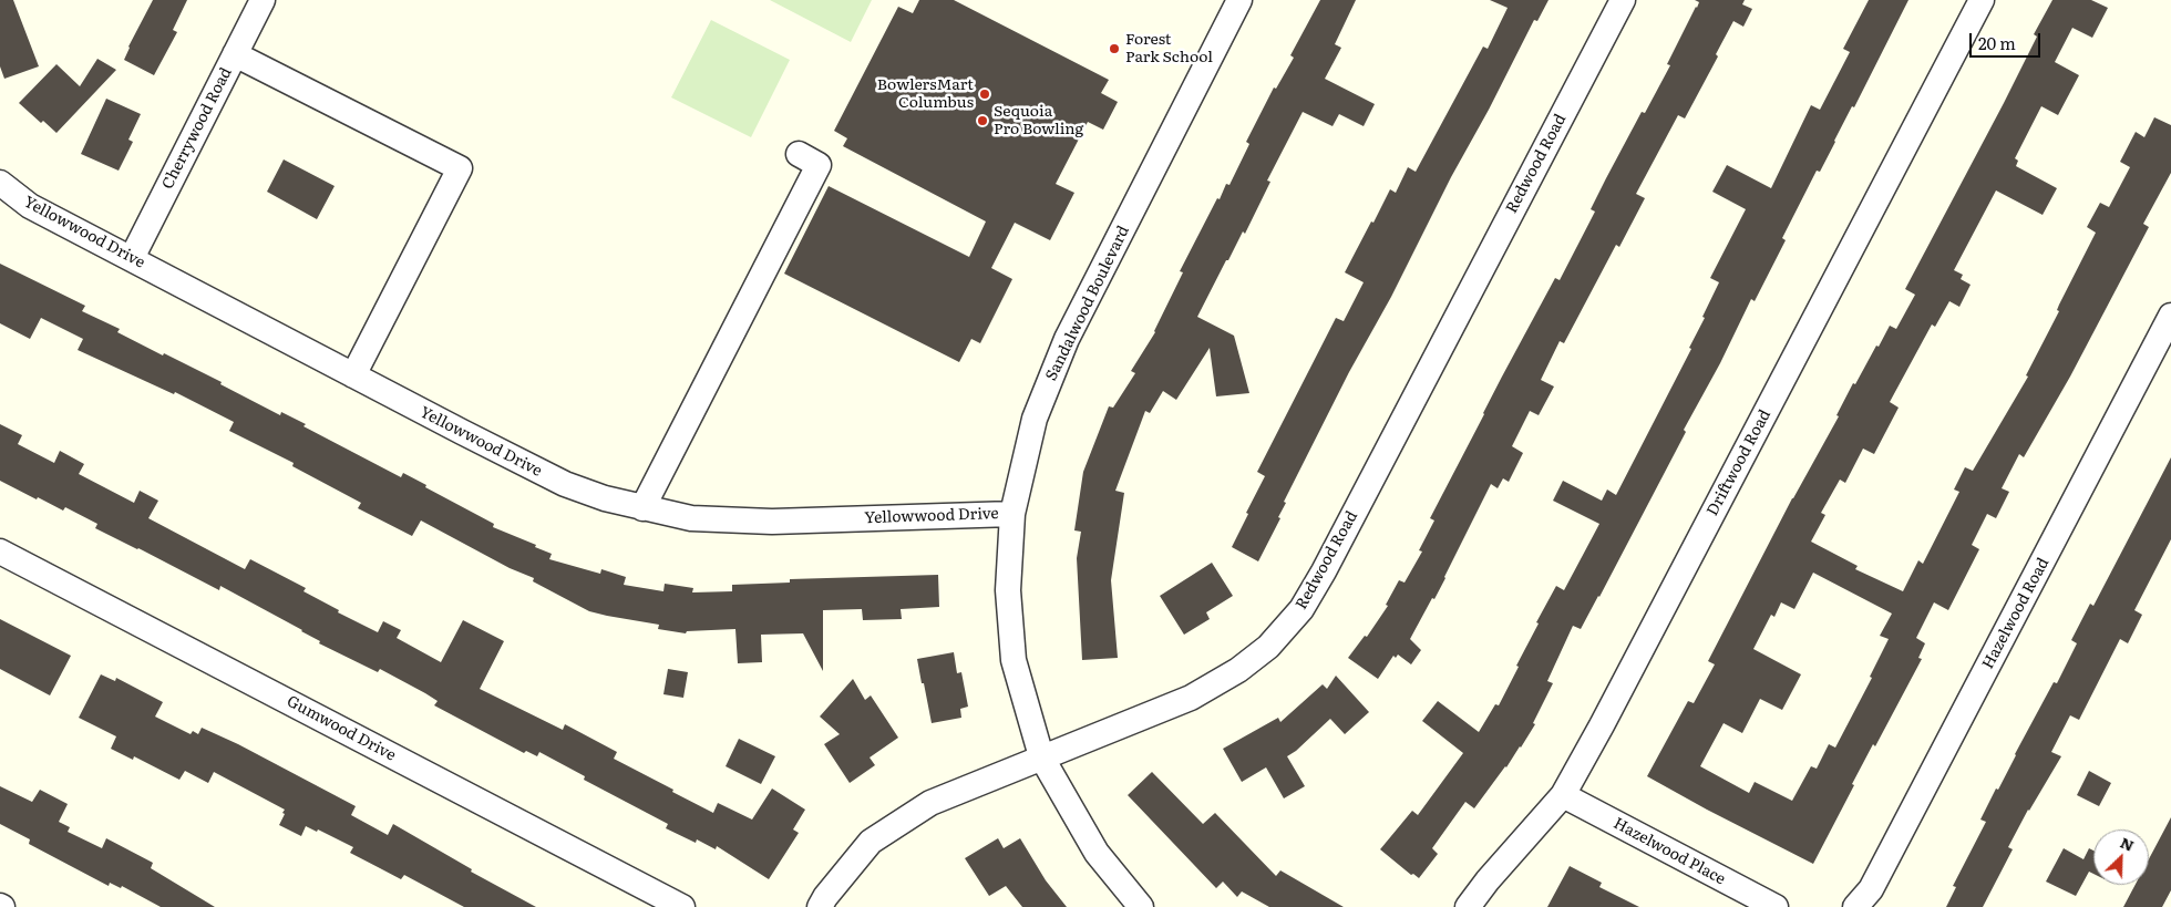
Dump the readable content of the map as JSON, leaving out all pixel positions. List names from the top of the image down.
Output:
{
  "streets": {
    "street": [
      "Cherrywood Road",
      "Redwood Road",
      "Yellowwood Drive",
      "Sandalwood Boulevard",
      "Driftwood Road",
      "Hazelwood Road",
      "Gumwood Drive",
      "Hazelwood Place"
    ]
  },
  "crossings": [
    ["Cherrywood Road", "Yellowwood Drive"],
    ["Redwood Road", "Sandalwood Boulevard"],
    ["Yellowwood Drive", "Sandalwood Boulevard"],
    ["Driftwood Road", "Hazelwood Place"]
  ],
  "places": ["Forest Park School", "BowlersMart Columbus", "Sequoia Pro Bowling"],
  "scale_bar": "20 m",
  "north": "top right"
}
